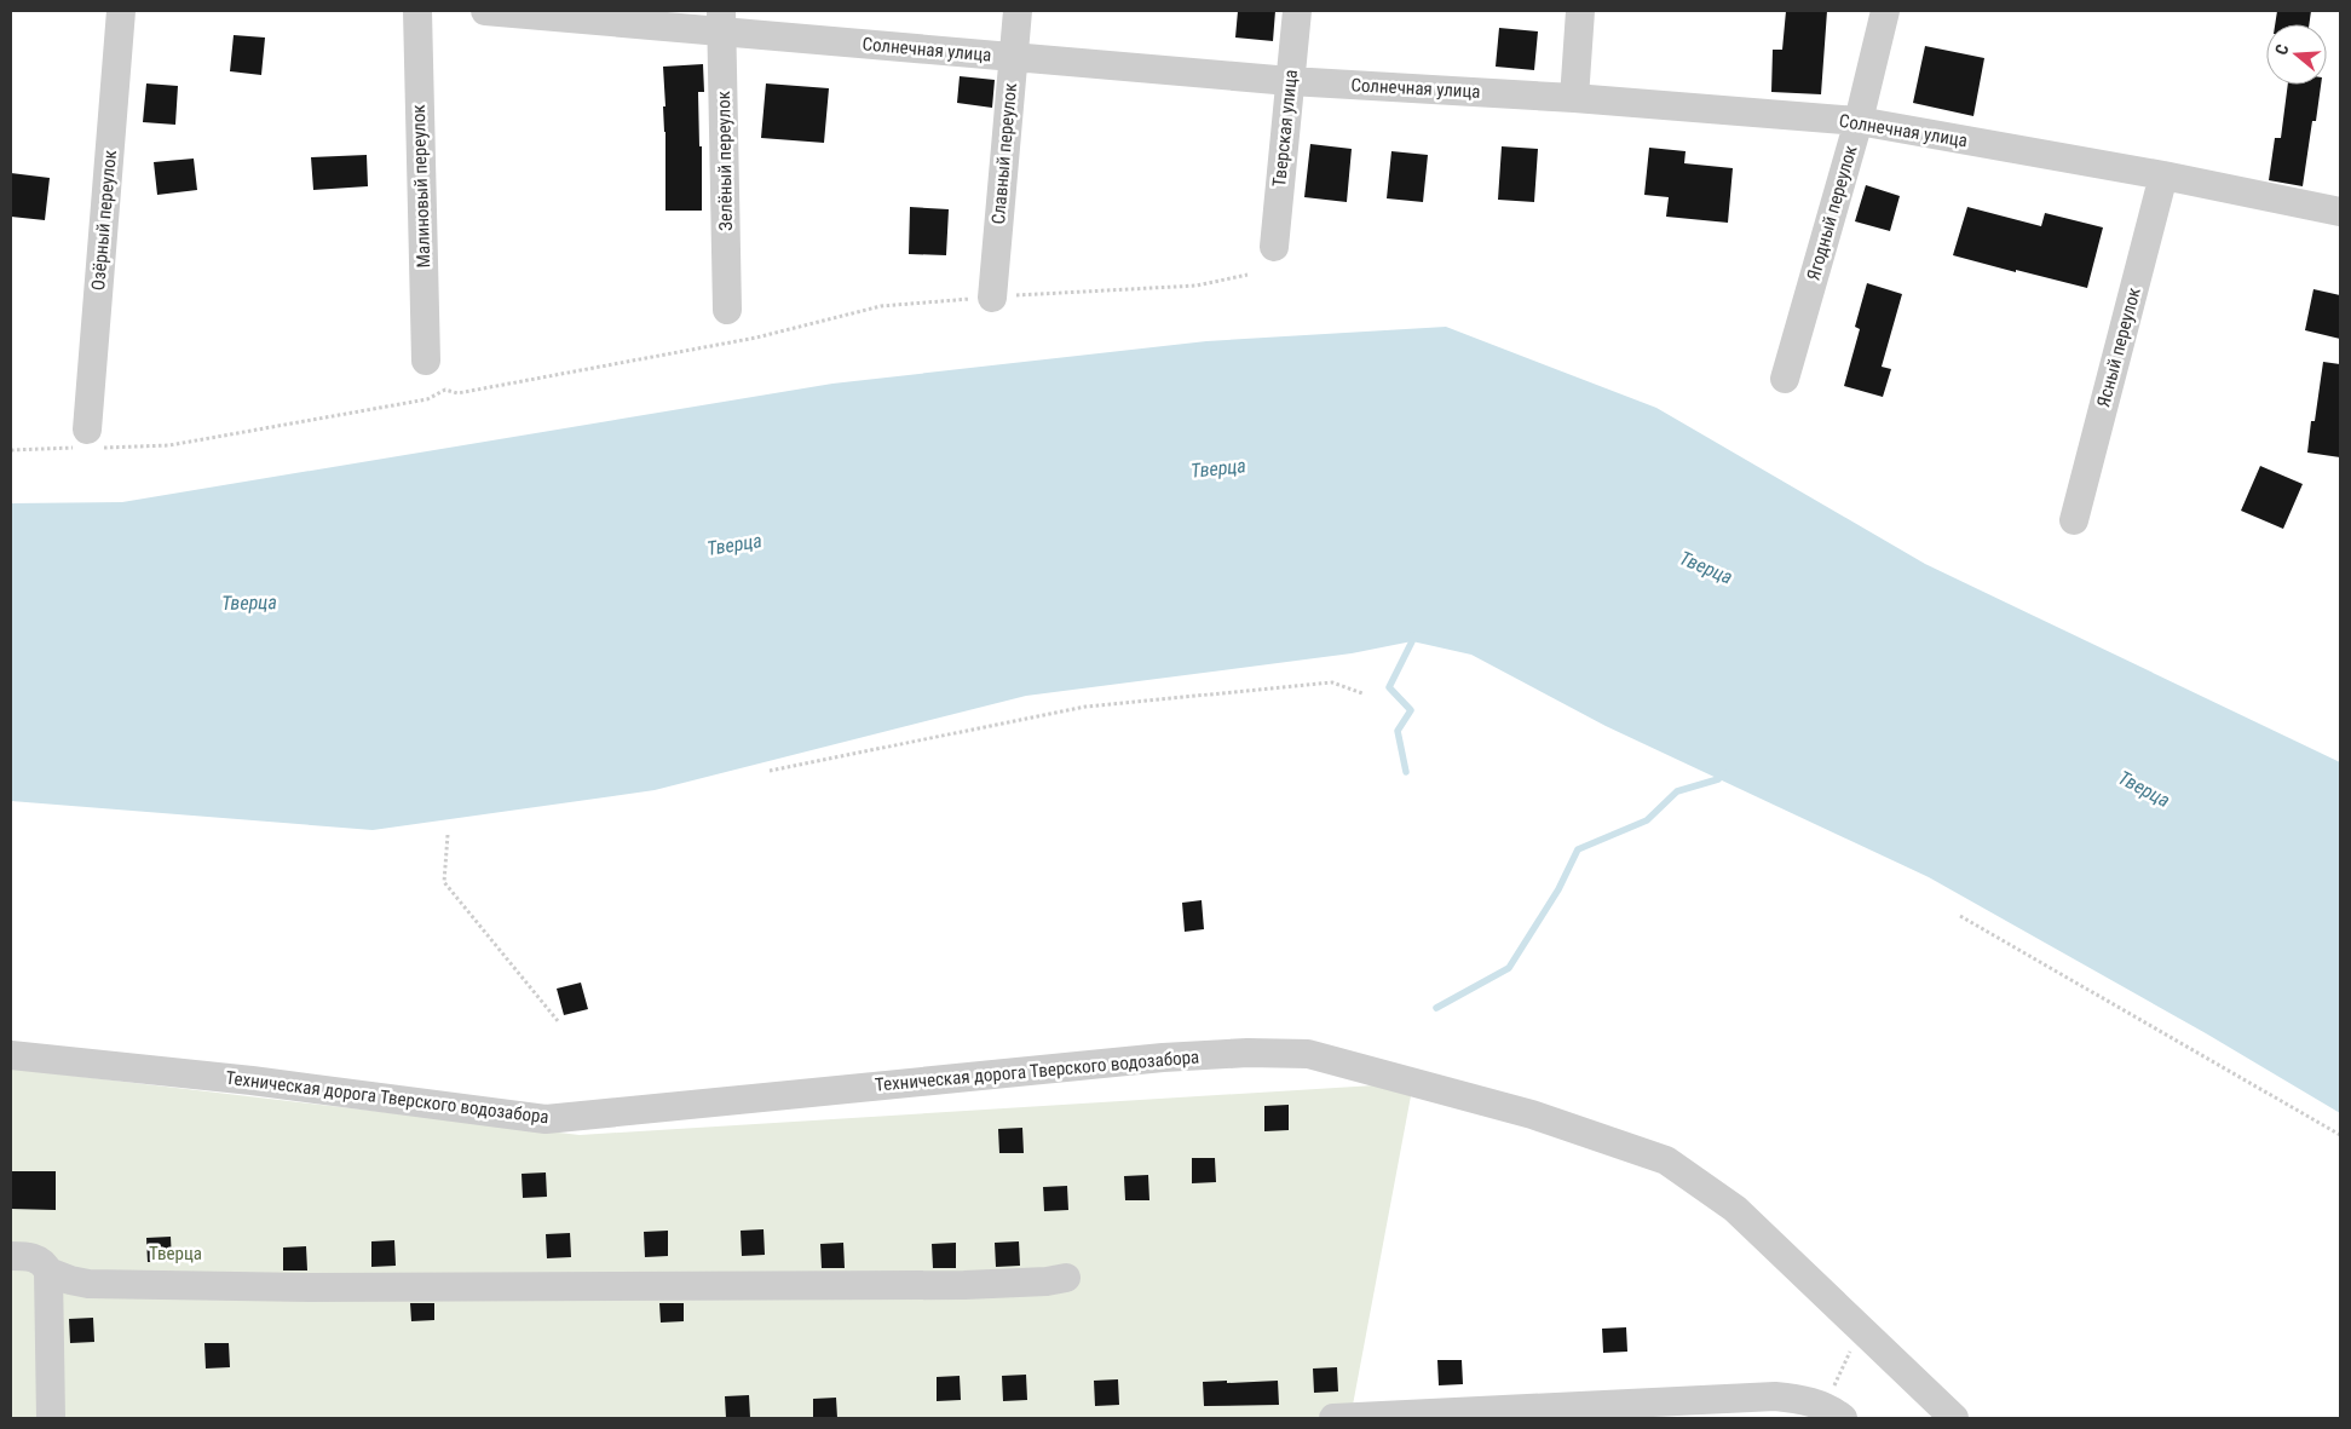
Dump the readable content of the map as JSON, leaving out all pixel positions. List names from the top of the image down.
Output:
{
  "streets": {
    "street": [
      "Солнечная улица",
      "Тверская улица",
      "Славный переулок",
      "Зелёный переулок",
      "Малиновый переулок",
      "Ягодный переулок",
      "Озёрный переулок",
      "Ясный переулок",
      "Техническая дорога Тверского водозабора"
    ]
  },
  "crossings": [
    ["Солнечная улица", "Тверская улица"],
    ["Солнечная улица", "Славный переулок"],
    ["Солнечная улица", "Зелёный переулок"],
    ["Солнечная улица", "Ягодный переулок"],
    ["Солнечная улица", "Ясный переулок"]
  ],
  "water": ["Тверца"],
  "parks": ["Тверца"],
  "north": "left"
}
